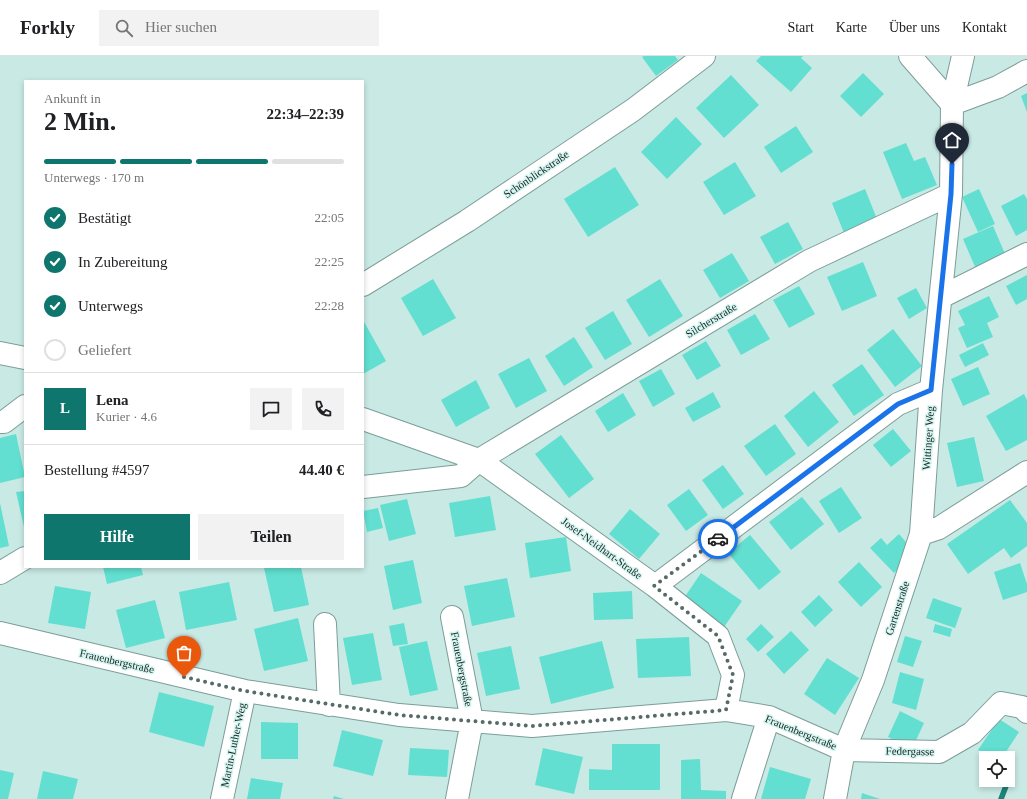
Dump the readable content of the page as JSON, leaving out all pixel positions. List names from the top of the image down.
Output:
{
  "streets": {
    "street": [
      "Schönblickstraße",
      "Silcherstraße",
      "Wittinger Weg",
      "Josef-Neidhart-Straße",
      "Gartenstraße",
      "Frauenbergstraße",
      "Martin-Luther-Weg",
      "Federgasse"
    ]
  },
  "crossings": [
    ["Silcherstraße", "Wittinger Weg"],
    ["Silcherstraße", "Josef-Neidhart-Straße"],
    ["Wittinger Weg", "Gartenstraße"],
    ["Josef-Neidhart-Straße", "Frauenbergstraße"],
    ["Gartenstraße", "Frauenbergstraße"],
    ["Gartenstraße", "Federgasse"],
    ["Frauenbergstraße", "Martin-Luther-Weg"],
    ["Frauenbergstraße", "Federgasse"]
  ],
  "page": {
    "header": "Forkly",
    "search": "Hier suchen",
    "nav": [
      "Start",
      "Karte",
      "Über uns",
      "Kontakt"
    ],
    "heading": ["2 Min.", "Ankunft in", "22:34–22:39"],
    "panel": [
      "Lena",
      "Kurier · 4.6",
      "Bestellung #4597",
      "44.40 €"
    ],
    "bar": "Unterwegs · 170 m",
    "list": [
      ["Bestätigt", "22:05"],
      ["In Zubereitung", "22:25"],
      ["Unterwegs", "22:28"],
      "Geliefert"
    ],
    "round": "L",
    "buttons": ["Hilfe", "Teilen"]
  }
}
